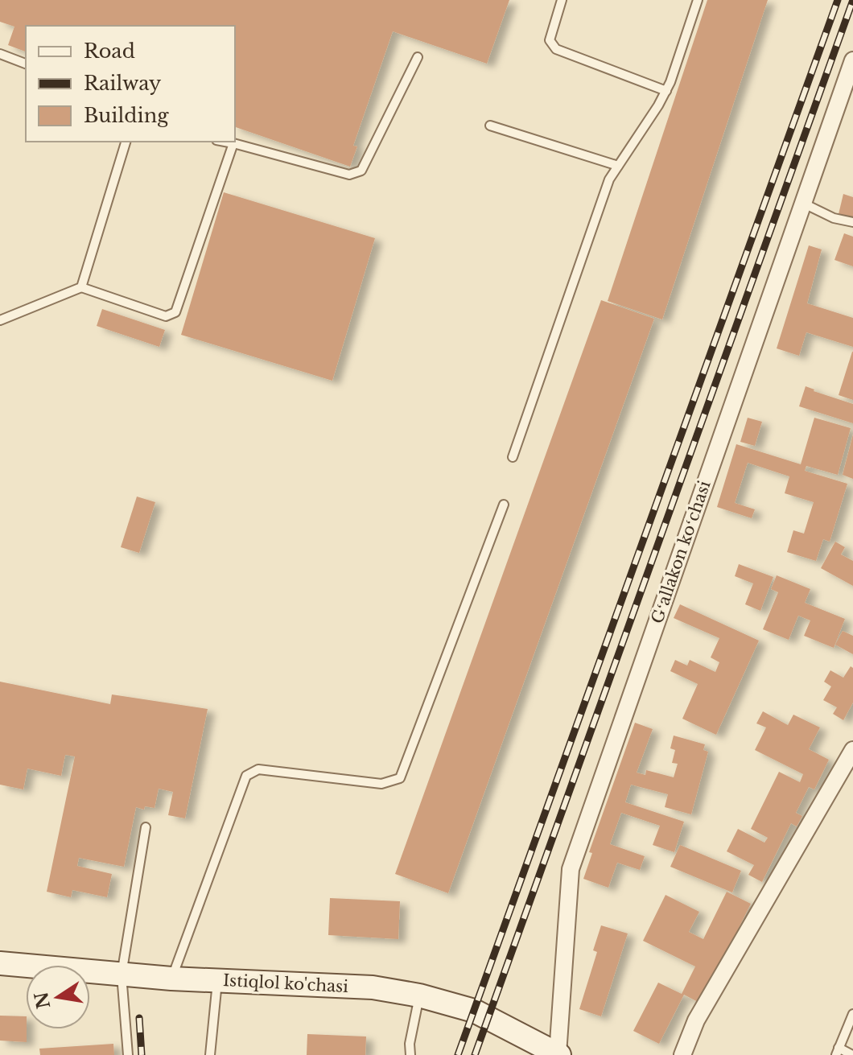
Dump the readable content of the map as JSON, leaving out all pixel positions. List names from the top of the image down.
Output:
{
  "streets": {
    "main road": ["Istiqlol ko'chasi"],
    "street": ["Gʻallakon koʻchasi"]
  },
  "crossings": [
    ["Gʻallakon koʻchasi", "Istiqlol ko'chasi"]
  ],
  "legend": ["Road", "Railway", "Building"],
  "north": "left"
}
